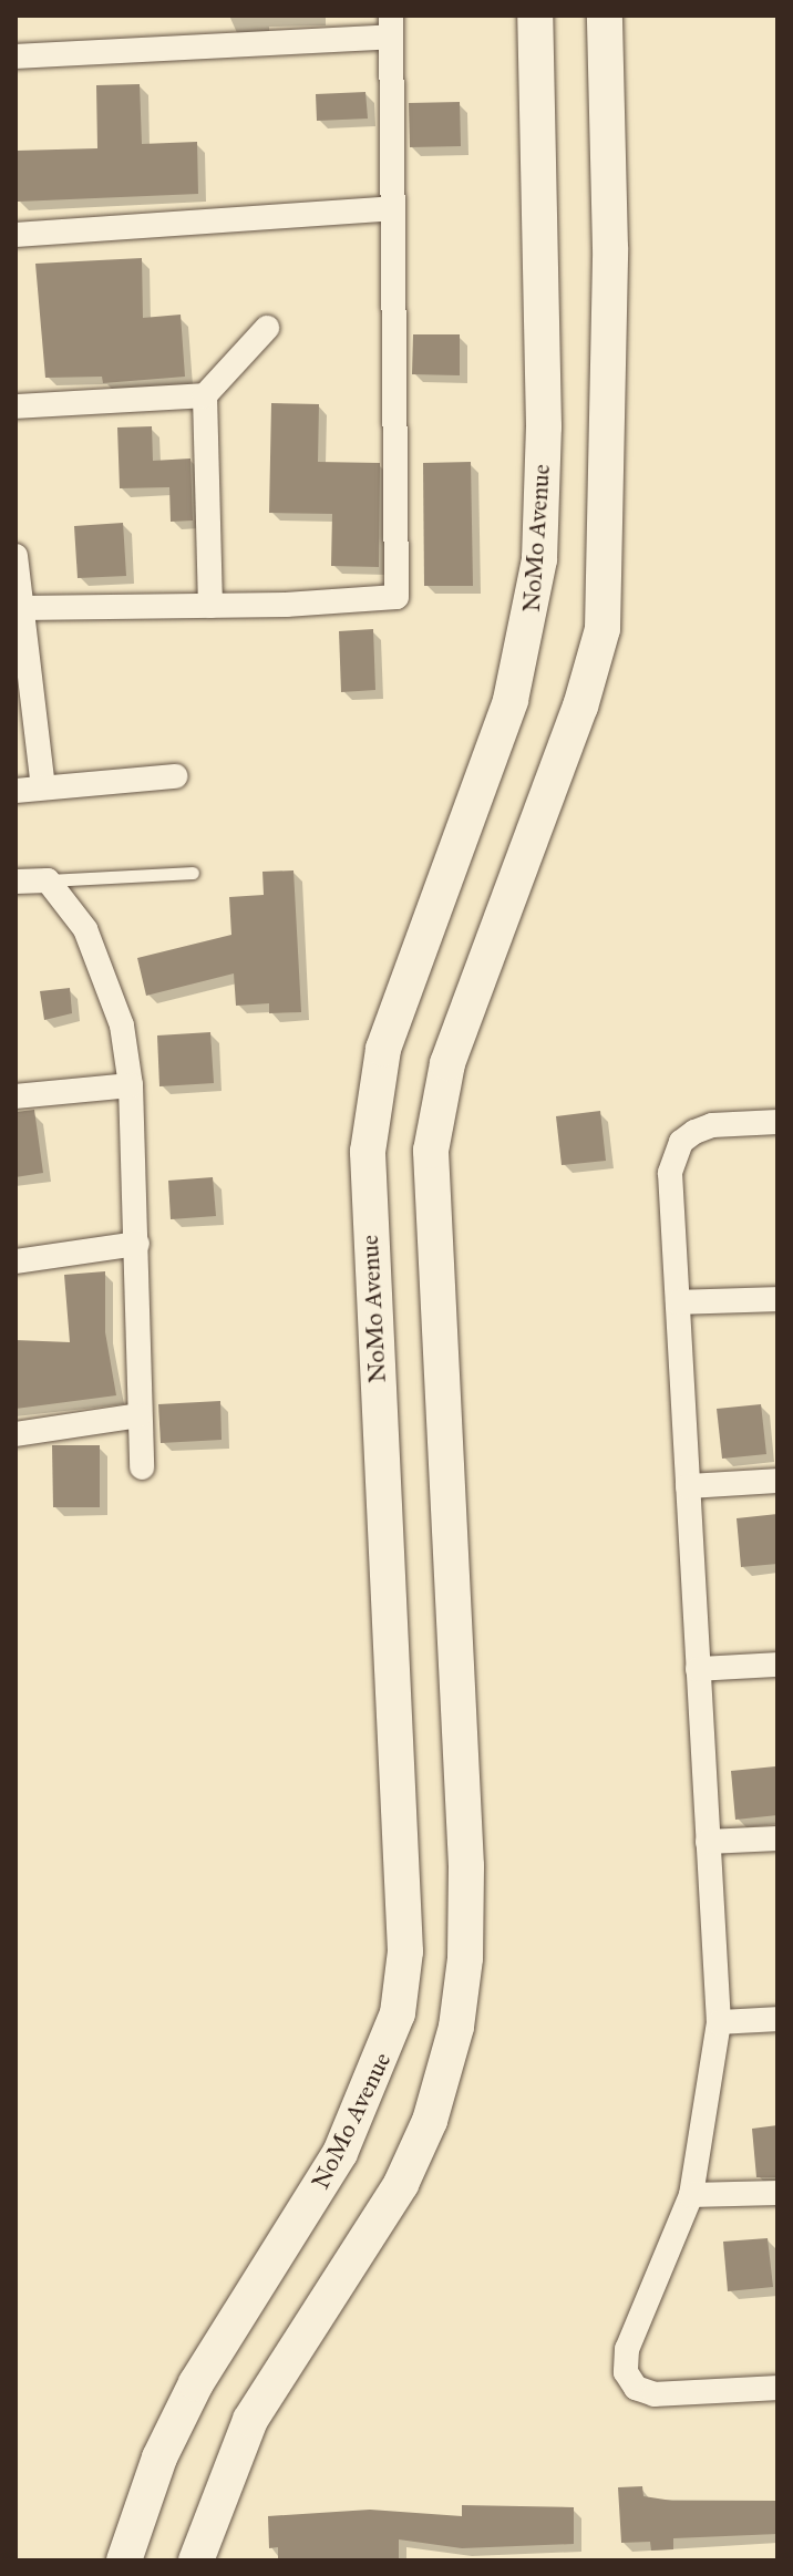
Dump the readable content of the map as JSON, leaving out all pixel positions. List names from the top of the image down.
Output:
{
  "streets": {
    "main road": ["NoMo Avenue"]
  }
}
